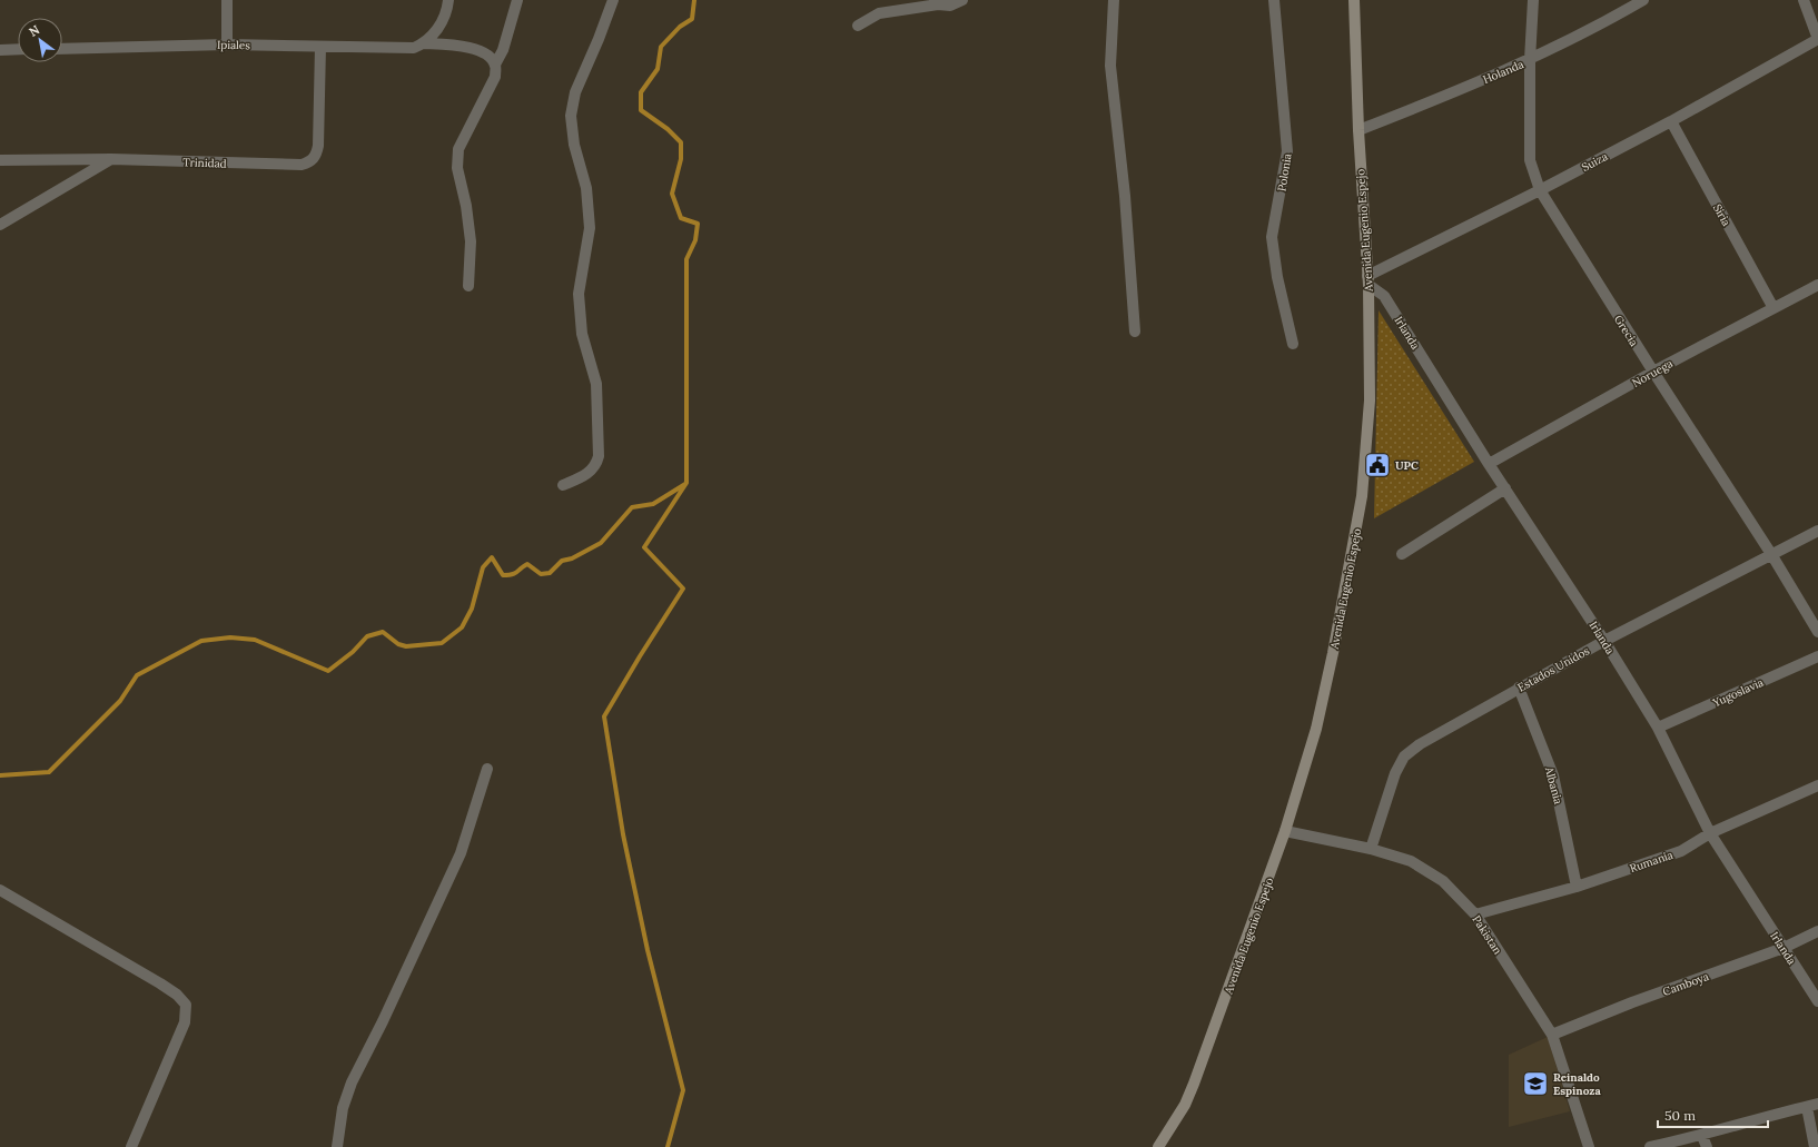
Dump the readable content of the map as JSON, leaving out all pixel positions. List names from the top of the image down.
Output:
{
  "streets": {
    "main road": ["Avenida Eugenio Espejo"],
    "street": [
      "Ipiales",
      "Holanda",
      "Suiza",
      "Trinidad",
      "Polonia",
      "Siria",
      "Grecia",
      "Irlanda",
      "Noruega",
      "Estados Unidos",
      "Yugoslavia",
      "Albania",
      "Rumania",
      "Pakistan",
      "Camboya"
    ]
  },
  "crossings": [
    ["Ipiales", "Trinidad"],
    ["Holanda", "Avenida Eugenio Espejo"],
    ["Holanda", "Grecia"],
    ["Suiza", "Siria"],
    ["Suiza", "Avenida Eugenio Espejo"],
    ["Suiza", "Grecia"],
    ["Suiza", "Irlanda"],
    ["Siria", "Noruega"],
    ["Avenida Eugenio Espejo", "Irlanda"],
    ["Avenida Eugenio Espejo", "Pakistan"],
    ["Grecia", "Noruega"],
    ["Grecia", "Estados Unidos"],
    ["Irlanda", "Noruega"],
    ["Irlanda", "Estados Unidos"],
    ["Irlanda", "Yugoslavia"],
    ["Irlanda", "Rumania"],
    ["Irlanda", "Camboya"],
    ["Estados Unidos", "Albania"],
    ["Estados Unidos", "Pakistan"],
    ["Albania", "Rumania"],
    ["Rumania", "Pakistan"],
    ["Pakistan", "Camboya"]
  ],
  "places": {
    "public building": ["UPC"],
    "school or university": ["Reinaldo Espinoza"]
  },
  "scale_bar": "50 m",
  "north": "top left"
}
